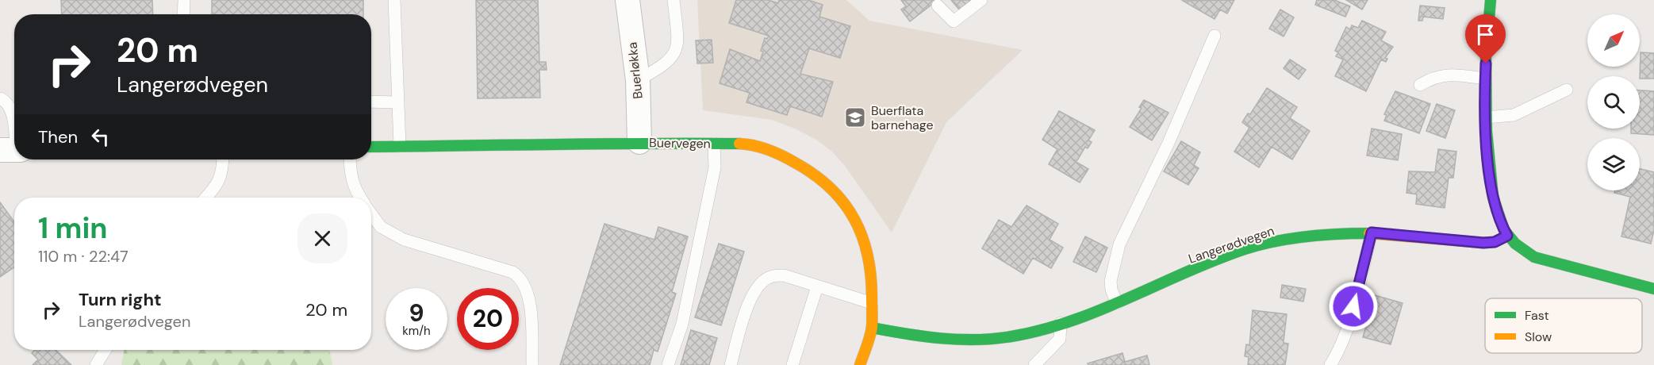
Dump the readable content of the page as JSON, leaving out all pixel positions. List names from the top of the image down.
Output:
{
  "streets": {
    "street": ["Buerløkka", "Buervegen", "Langerødvegen"]
  },
  "crossings": [
    ["Buerløkka", "Buervegen"],
    ["Buervegen", "Langerødvegen"]
  ],
  "places": {
    "school or university": ["Buerflata barnehage"]
  },
  "legend": ["Fast", "Slow"],
  "north": "top right",
  "page": {
    "turn": ["20 m", "Langerødvegen"],
    "then": "Then",
    "heading": ["1 min", "110 m · 22:47"],
    "list": [
      {
        "name": "Turn right",
        "note": "Langerødvegen",
        "value": "20 m"
      }
    ],
    "speed": "9 km/h",
    "limit": "20"
  }
}
